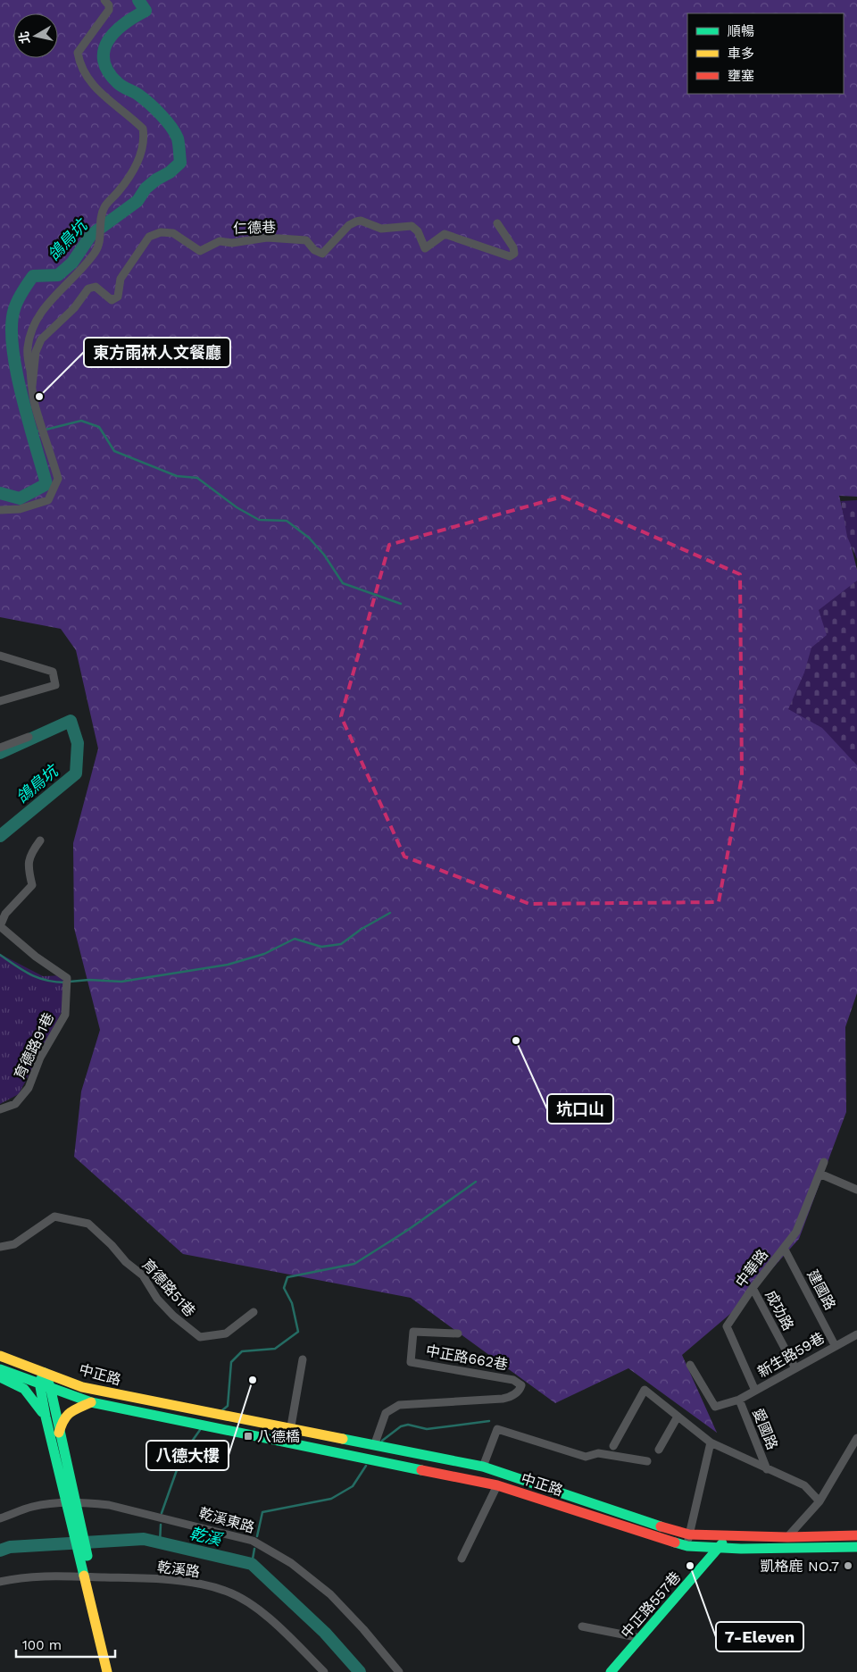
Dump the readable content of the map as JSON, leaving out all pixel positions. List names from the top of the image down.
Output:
{
  "streets": {
    "main road": ["中正路", "中正路557巷"],
    "street": [
      "仁德巷",
      "育德路91巷",
      "中華路",
      "育德路51巷",
      "建國路",
      "成功路",
      "新生路59巷",
      "中正路662巷",
      "愛國路",
      "乾溪東路",
      "乾溪路"
    ]
  },
  "crossings": [
    ["中華路", "建國路"],
    ["中華路", "成功路"],
    ["中華路", "新生路59巷"],
    ["建國路", "新生路59巷"],
    ["成功路", "新生路59巷"],
    ["新生路59巷", "愛國路"],
    ["中正路662巷", "中正路"],
    ["中正路", "中正路557巷"]
  ],
  "water": ["鴿鳥坑", "乾溪"],
  "places": {
    "other": [
      "東方雨林人文餐廳",
      "坑口山",
      "八德大樓",
      "7-Eleven",
      "凱格鹿 NO.7"
    ],
    "transit": ["八德橋"]
  },
  "legend": ["順暢", "車多", "壅塞"],
  "scale_bar": "100 m",
  "north": "left"
}
